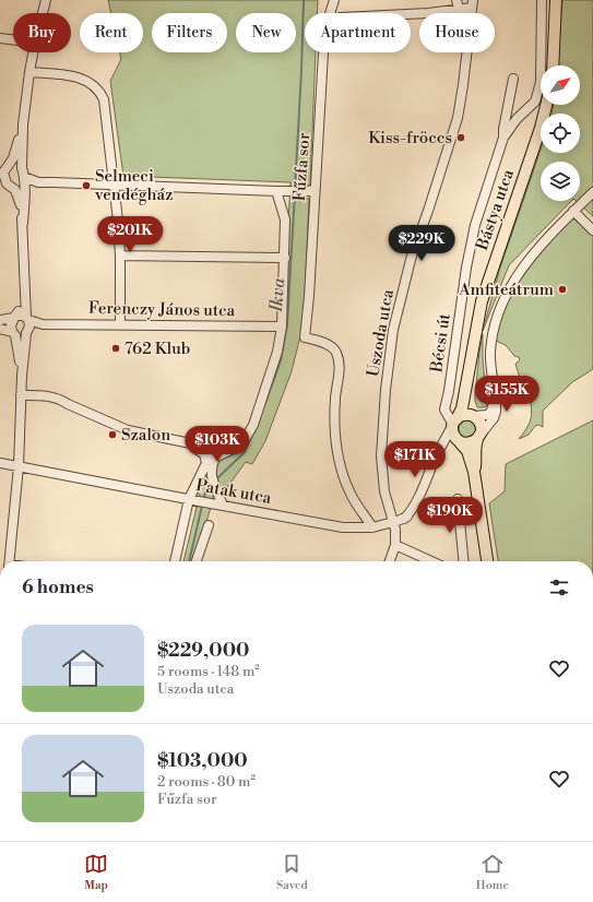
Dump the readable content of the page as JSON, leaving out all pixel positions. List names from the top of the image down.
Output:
{
  "streets": {
    "main road": ["Bástya utca"],
    "street": [
      "Fűzfa sor",
      "Ferenczy János utca",
      "Uszoda utca",
      "Bécsi út",
      "Patak utca"
    ]
  },
  "crossings": [
    ["Fűzfa sor", "Patak utca"],
    ["Bástya utca", "Bécsi út"],
    ["Uszoda utca", "Patak utca"]
  ],
  "water": ["Ikva"],
  "places": [
    "Kiss-fröccs",
    "Selmeci vendégház",
    "Amfiteátrum",
    "762 Klub",
    "Szalon"
  ],
  "north": "top right",
  "page": {
    "chip": [
      "Buy",
      "Rent",
      "Filters",
      "New",
      "Apartment",
      "House"
    ],
    "price": [
      "$201K",
      "$229K",
      "$155K",
      "$103K",
      "$171K",
      "$190K"
    ],
    "heading": "6 homes",
    "list": [
      {
        "name": "$229,000",
        "note": "5 rooms · 148 m² · Uszoda utca"
      },
      {
        "name": "$103,000",
        "note": "2 rooms · 80 m² · Fűzfa sor"
      }
    ],
    "tabs": ["Map", "Saved", "Home"]
  }
}
